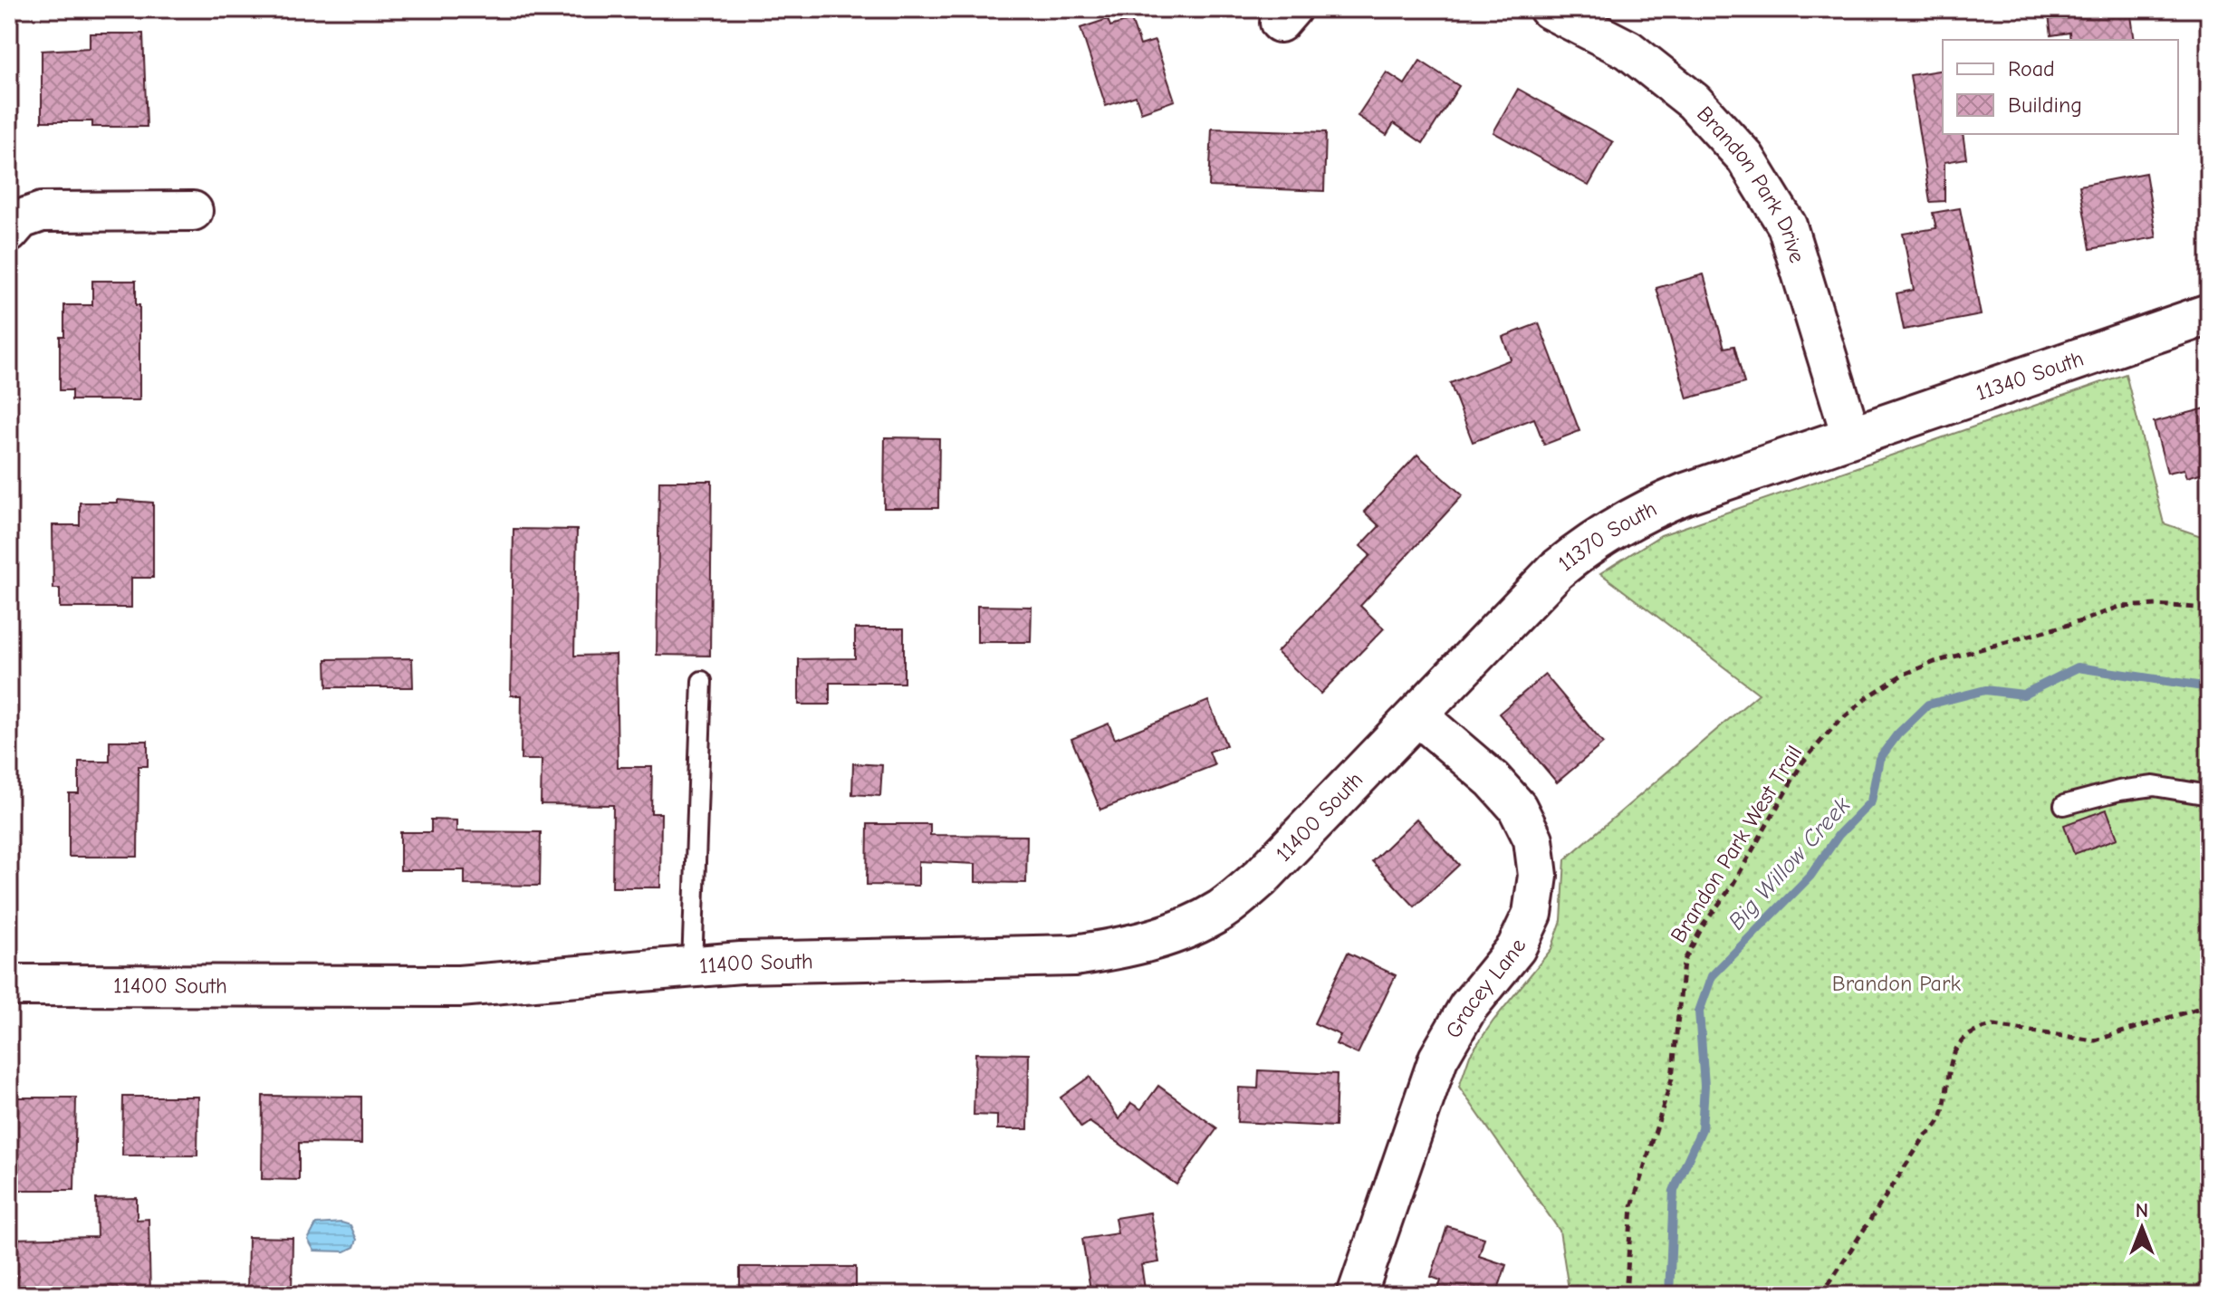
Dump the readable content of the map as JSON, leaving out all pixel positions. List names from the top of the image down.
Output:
{
  "streets": {
    "street": [
      "Brandon Park Drive",
      "11340 South",
      "11370 South",
      "11400 South",
      "Gracey Lane"
    ],
    "path": ["Brandon Park West Trail"]
  },
  "crossings": [
    ["Brandon Park Drive", "11340 South"],
    ["Brandon Park Drive", "11370 South"],
    ["11340 South", "11370 South"],
    ["11370 South", "11400 South"],
    ["11370 South", "Gracey Lane"],
    ["11400 South", "Gracey Lane"]
  ],
  "water": ["Big Willow Creek"],
  "parks": ["Brandon Park"],
  "legend": ["Road", "Building"],
  "north": "top"
}
